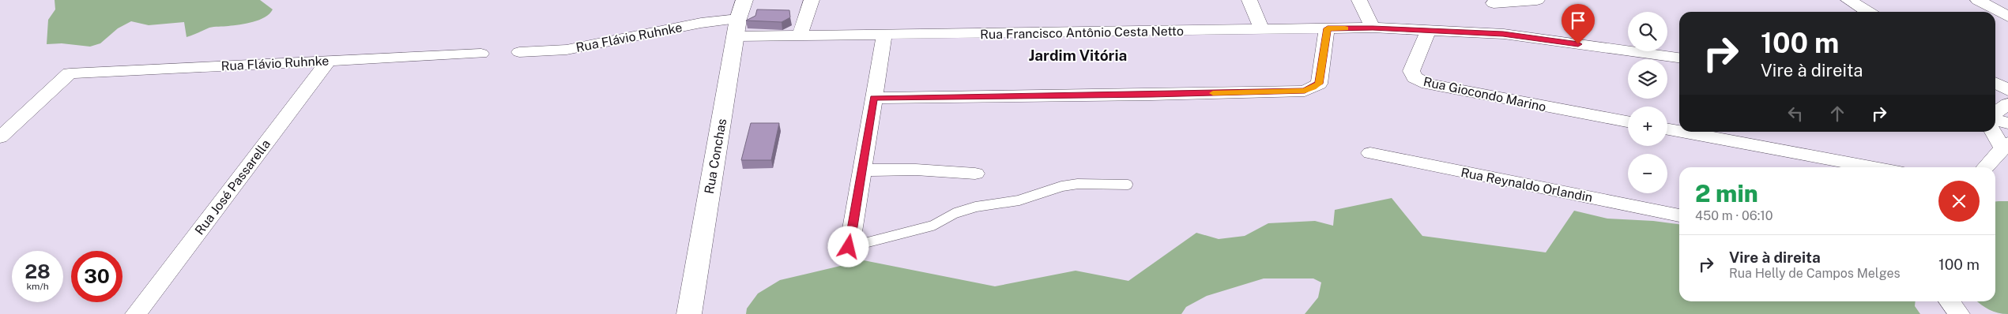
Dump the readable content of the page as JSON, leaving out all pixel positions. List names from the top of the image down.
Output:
{
  "streets": {
    "main road": ["Rua Conchas"],
    "street": [
      "Rua Francisco Antônio Cesta Netto",
      "Rua Flávio Ruhnke",
      "Rua Giocondo Marino",
      "Rua Reynaldo Orlandin",
      "Rua José Passarella"
    ]
  },
  "crossings": [
    ["Rua Francisco Antônio Cesta Netto", "Rua Flávio Ruhnke"],
    ["Rua Francisco Antônio Cesta Netto", "Rua Giocondo Marino"],
    ["Rua Francisco Antônio Cesta Netto", "Rua Conchas"],
    ["Rua Flávio Ruhnke", "Rua Conchas"],
    ["Rua Flávio Ruhnke", "Rua José Passarella"]
  ],
  "districts": ["Jardim Vitória"],
  "page": {
    "map_buttons": ["+", "−"],
    "turn": ["100 m", "Vire à direita"],
    "heading": ["2 min", "450 m · 06:10"],
    "list": [
      {
        "name": "Vire à direita",
        "note": "Rua Helly de Campos Melges",
        "value": "100 m"
      }
    ],
    "speed": "28 km/h",
    "limit": "30"
  }
}
